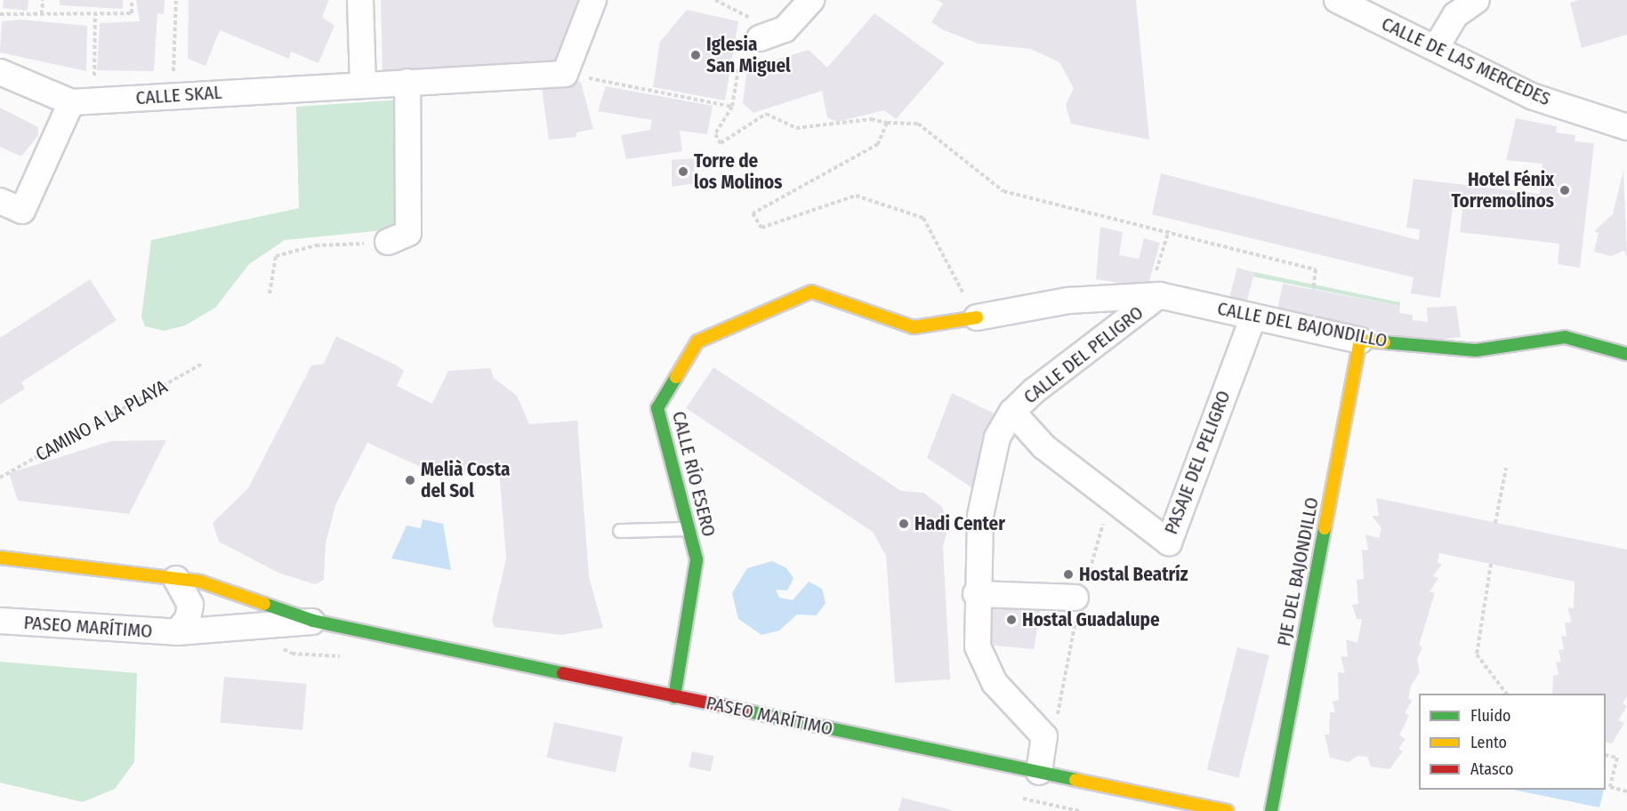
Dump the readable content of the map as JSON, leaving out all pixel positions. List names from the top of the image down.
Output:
{
  "streets": {
    "street": [
      "CALLE DE LAS MERCEDES",
      "CALLE SKAL",
      "CALLE DEL BAJONDILLO",
      "CALLE DEL PELIGRO",
      "PASAJE DEL PELIGRO",
      "CALLE RÍO ESERO",
      "PJE DEL BAJONDILLO",
      "PASEO MARÍTIMO"
    ],
    "path": ["CAMINO A LA PLAYA"]
  },
  "crossings": [
    ["CALLE DEL BAJONDILLO", "CALLE DEL PELIGRO"],
    ["CALLE DEL BAJONDILLO", "PASAJE DEL PELIGRO"],
    ["CALLE DEL BAJONDILLO", "CALLE RÍO ESERO"],
    ["CALLE DEL BAJONDILLO", "PJE DEL BAJONDILLO"],
    ["CALLE DEL PELIGRO", "PASAJE DEL PELIGRO"],
    ["CALLE DEL PELIGRO", "PASEO MARÍTIMO"],
    ["CALLE RÍO ESERO", "PASEO MARÍTIMO"]
  ],
  "places": [
    "Iglesia San Miguel",
    "Torre de los Molinos",
    "Hotel Fénix Torremolinos",
    "Melià Costa del Sol",
    "Hadi Center",
    "Hostal Beatríz",
    "Hostal Guadalupe"
  ],
  "legend": ["Fluido", "Lento", "Atasco"]
}
